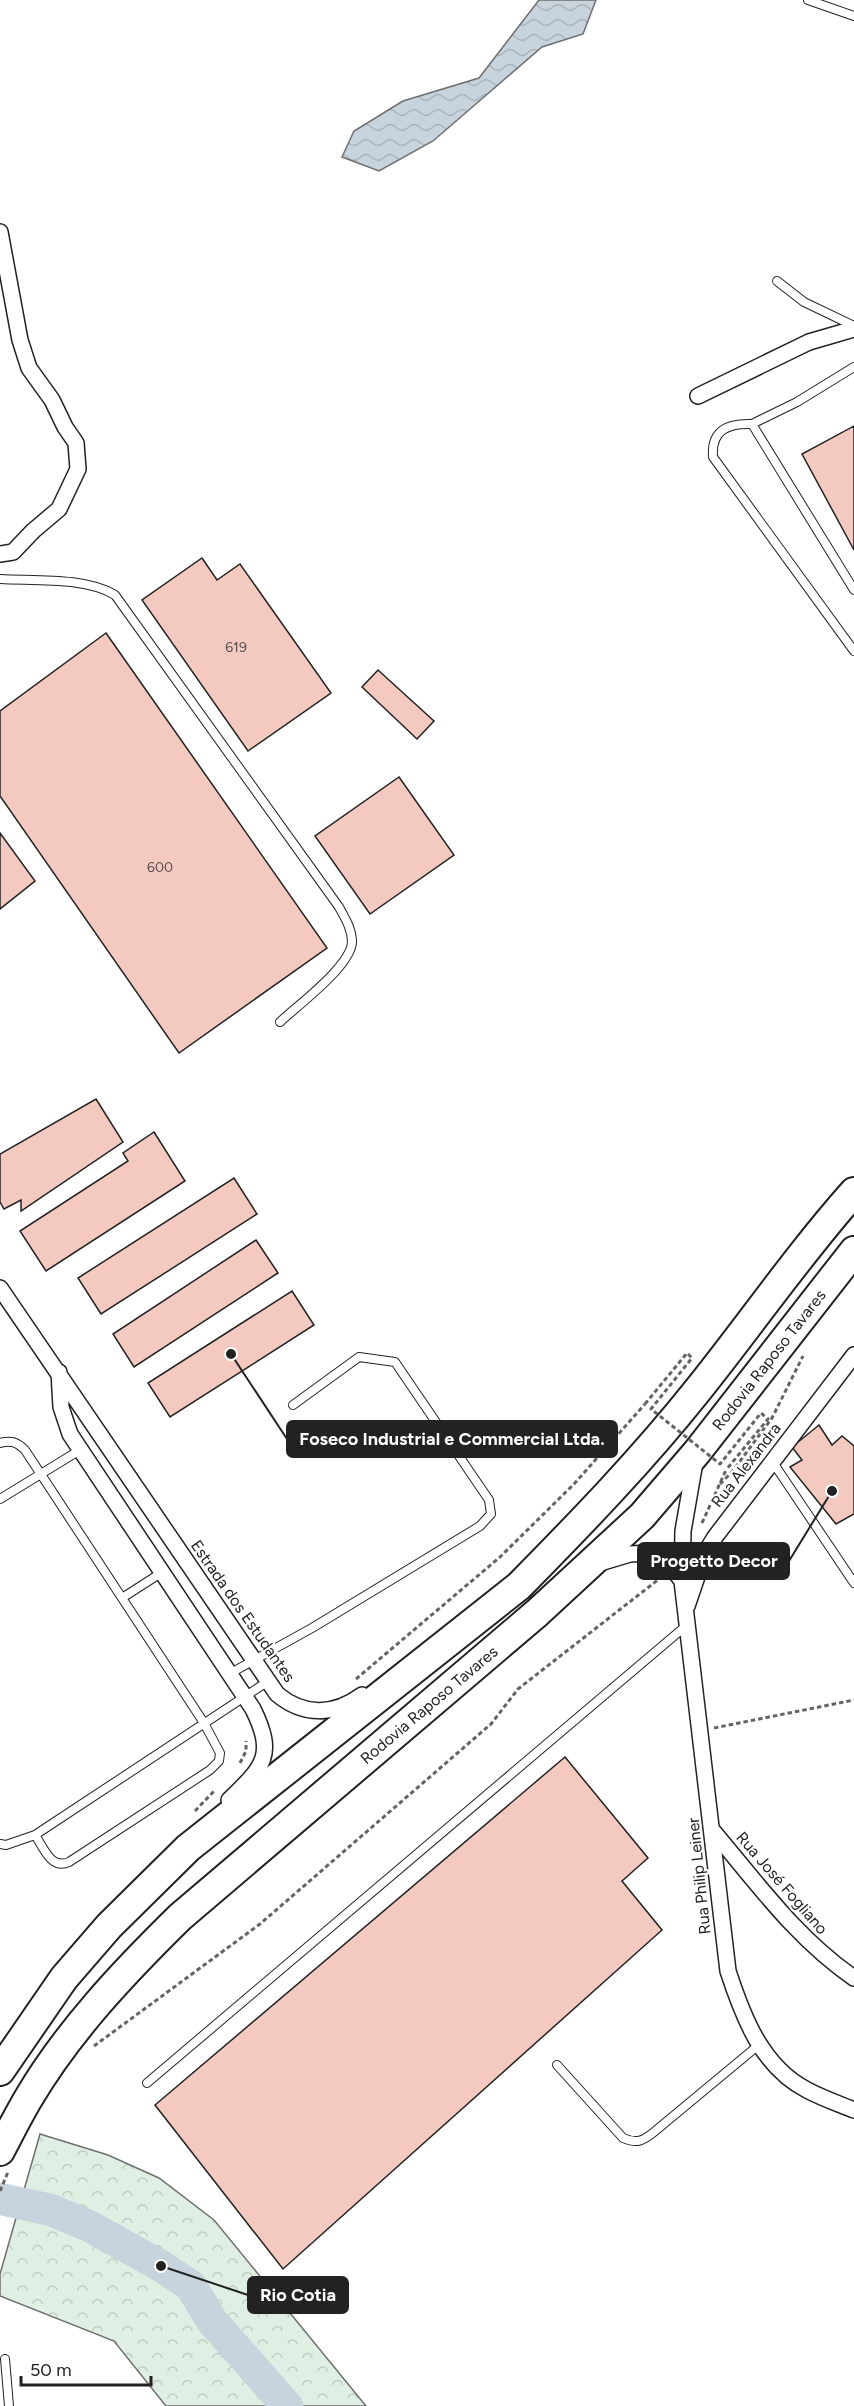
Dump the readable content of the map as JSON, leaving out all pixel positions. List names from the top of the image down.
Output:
{
  "streets": {
    "highway": ["Rodovia Raposo Tavares"],
    "street": [
      "Rua Alexandra",
      "Estrada dos Estudantes",
      "Rua Philip Leiner",
      "Rua José Fogliano"
    ]
  },
  "crossings": [
    ["Rodovia Raposo Tavares", "Rua Philip Leiner"],
    ["Rua Alexandra", "Rua Philip Leiner"],
    ["Rua Philip Leiner", "Rua José Fogliano"]
  ],
  "places": ["Foseco Industrial e Commercial Ltda.", "Progetto Decor", "Rio Cotia"],
  "house_numbers": ["619", "600"],
  "scale_bar": "50 m"
}
